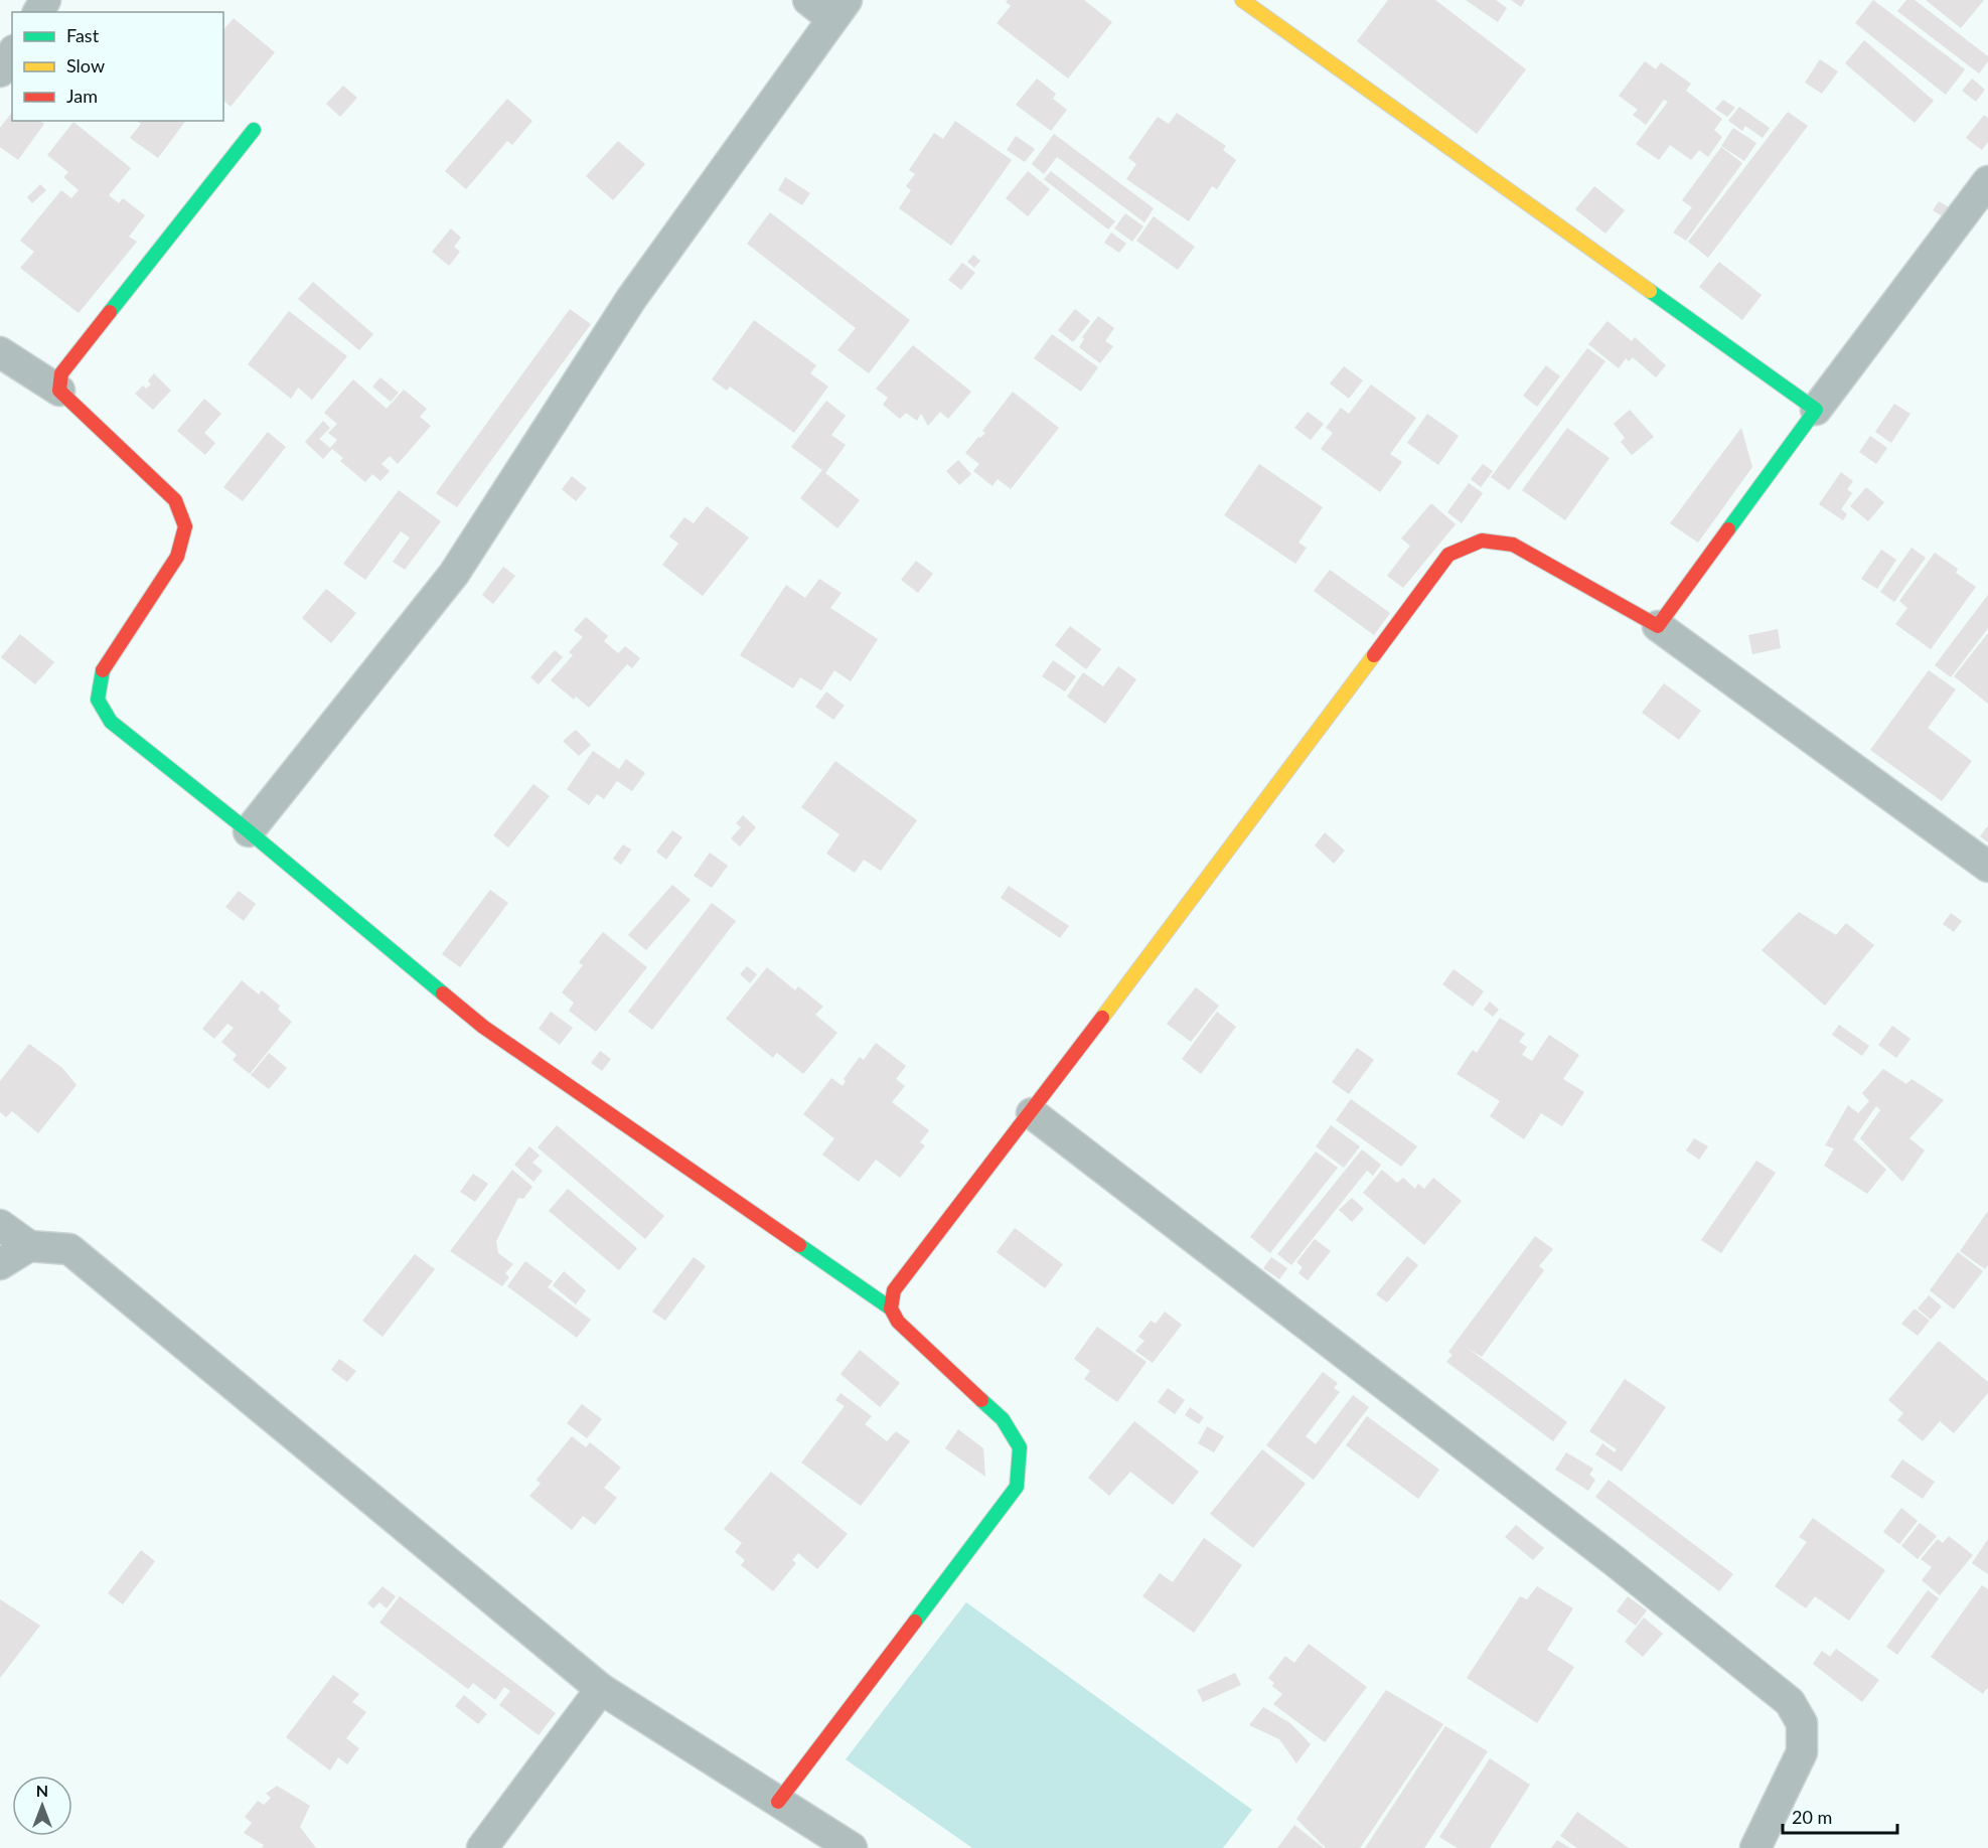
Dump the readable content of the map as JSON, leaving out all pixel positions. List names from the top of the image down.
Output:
{
  "legend": ["Fast", "Slow", "Jam"],
  "scale_bar": "20 m",
  "north": "top"
}
